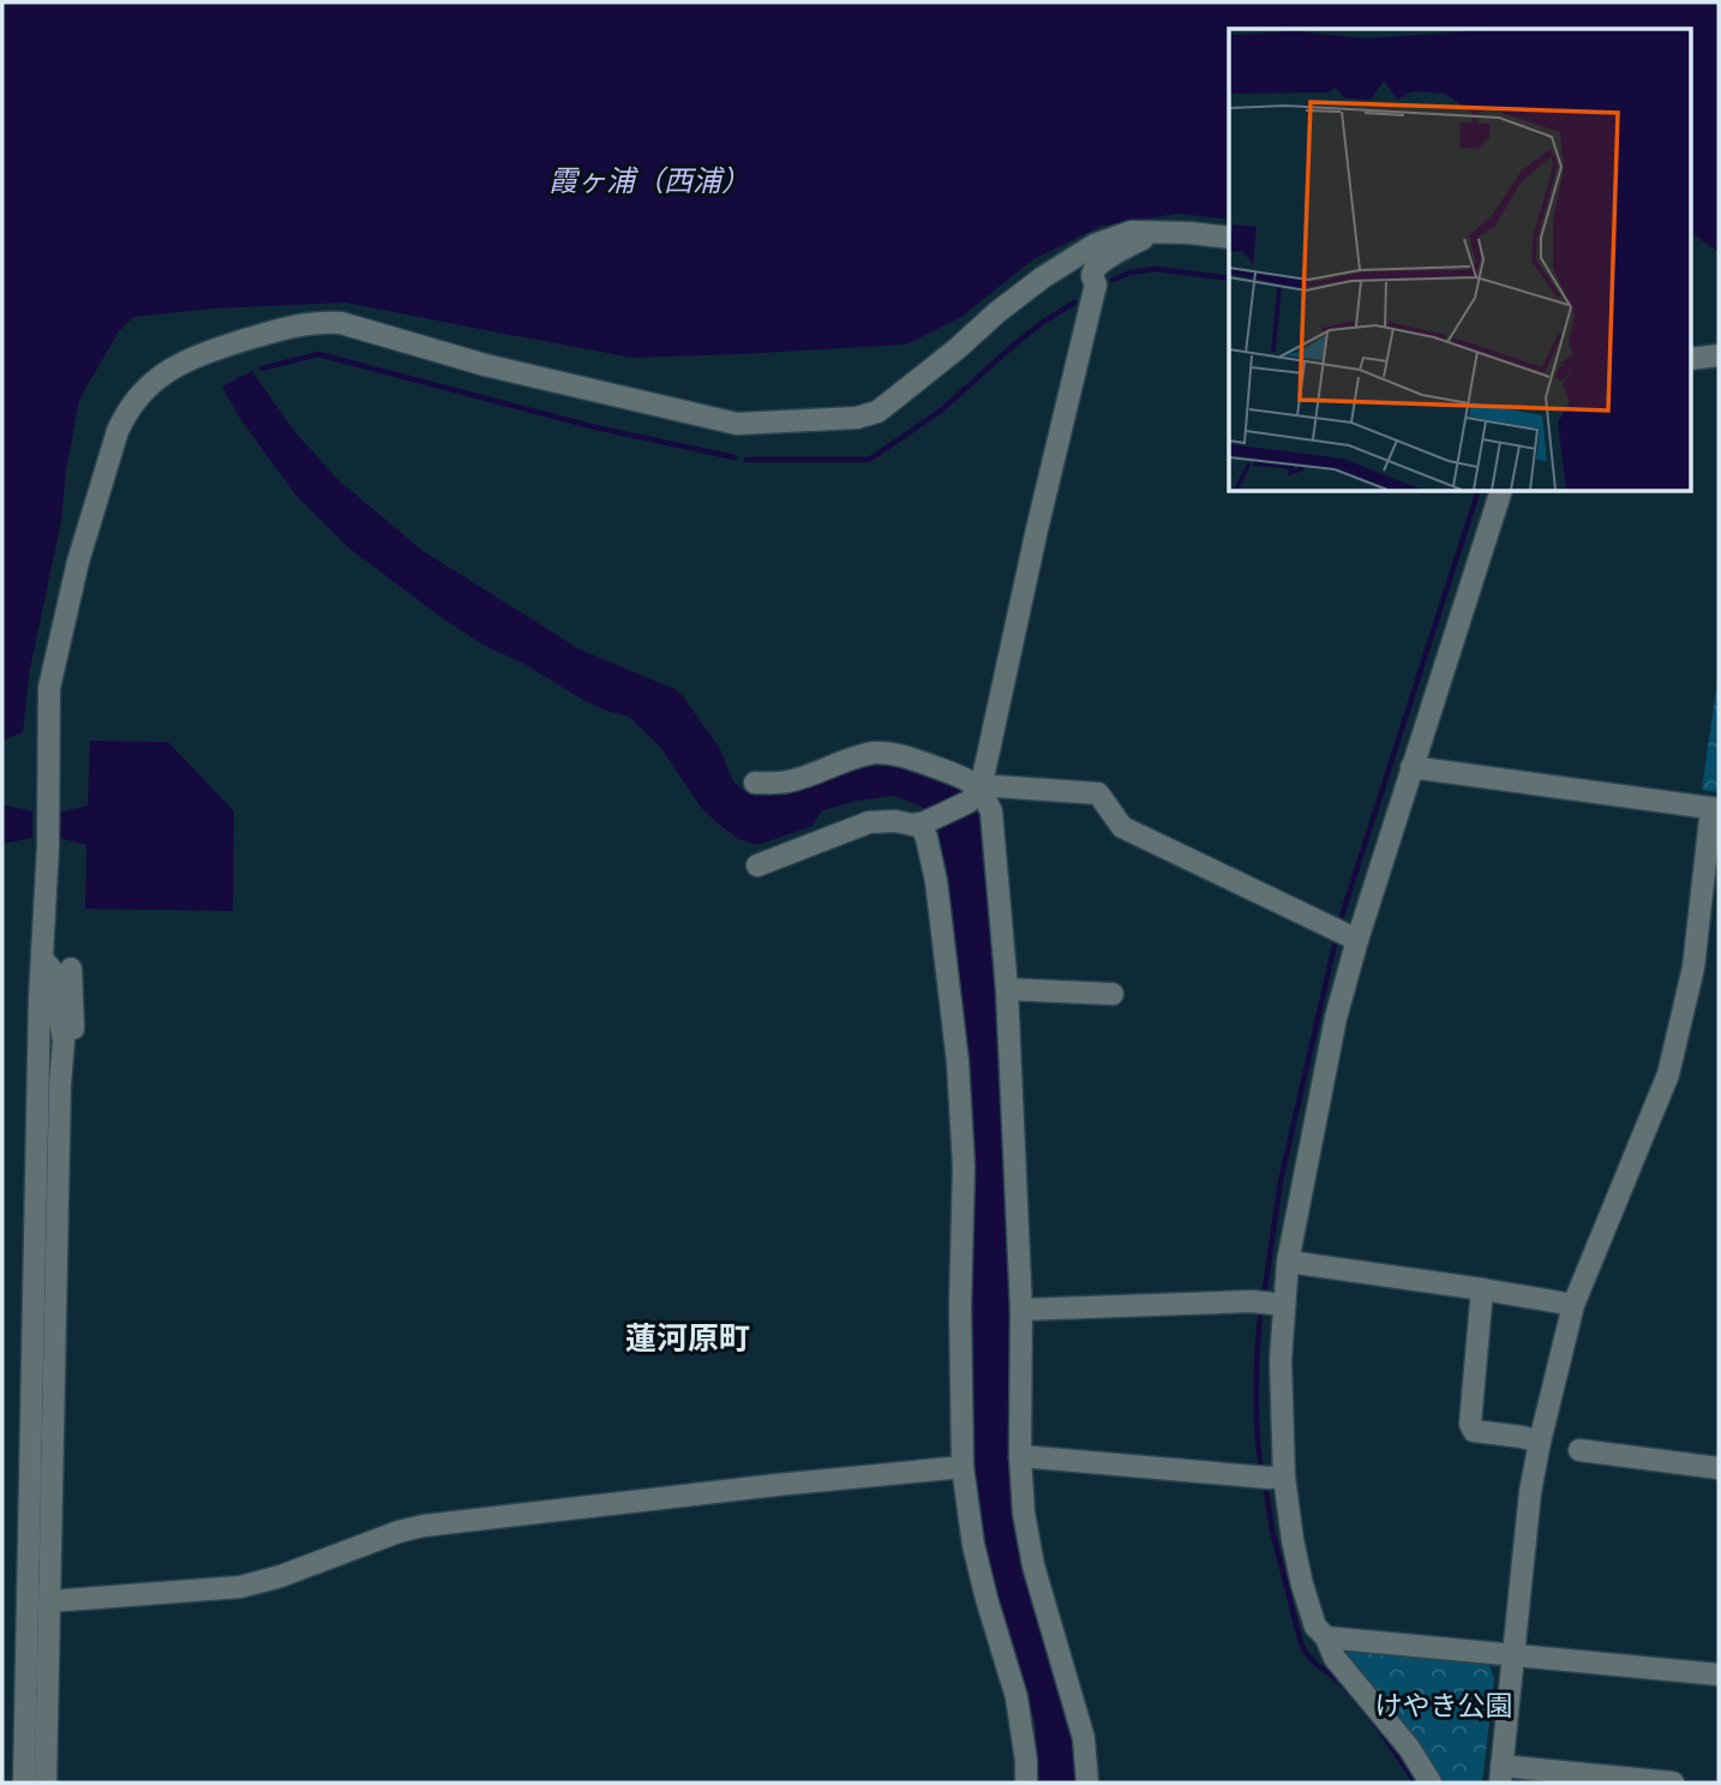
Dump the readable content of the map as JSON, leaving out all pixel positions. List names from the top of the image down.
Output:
{
  "districts": ["蓮河原町"],
  "water": ["霞ヶ浦（西浦）"],
  "parks": ["けやき公園"]
}
